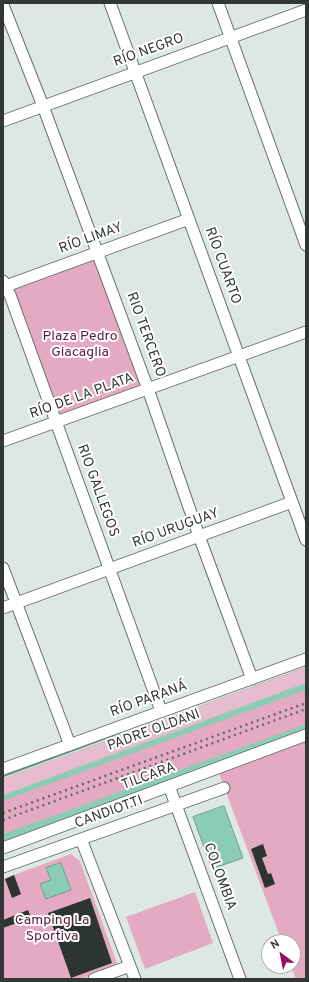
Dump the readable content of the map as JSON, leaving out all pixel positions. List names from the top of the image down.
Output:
{
  "streets": {
    "main road": ["PADRE OLDANI"],
    "street": [
      "RÍO NEGRO",
      "RÍO LIMAY",
      "RÍO CUARTO",
      "RIO TERCERO",
      "RÍO DE LA PLATA",
      "RIO GALLEGOS",
      "RÍO URUGUAY",
      "RÍO PARANÁ",
      "TILCARA",
      "CANDIOTTI",
      "COLOMBIA"
    ]
  },
  "crossings": [
    ["RÍO NEGRO", "RÍO CUARTO"],
    ["RÍO NEGRO", "RIO TERCERO"],
    ["RÍO LIMAY", "RÍO CUARTO"],
    ["RÍO LIMAY", "RIO TERCERO"],
    ["RÍO LIMAY", "RIO GALLEGOS"],
    ["RÍO CUARTO", "RÍO DE LA PLATA"],
    ["RÍO CUARTO", "RÍO URUGUAY"],
    ["RIO TERCERO", "RÍO DE LA PLATA"],
    ["RIO TERCERO", "RÍO URUGUAY"],
    ["RIO TERCERO", "RÍO PARANÁ"],
    ["RÍO DE LA PLATA", "RIO GALLEGOS"],
    ["RIO GALLEGOS", "RÍO URUGUAY"],
    ["RIO GALLEGOS", "RÍO PARANÁ"],
    ["TILCARA", "COLOMBIA"],
    ["CANDIOTTI", "COLOMBIA"]
  ],
  "parks": ["Plaza Pedro Giacaglia", "Camping La Sportiva"],
  "north": "top left"
}
